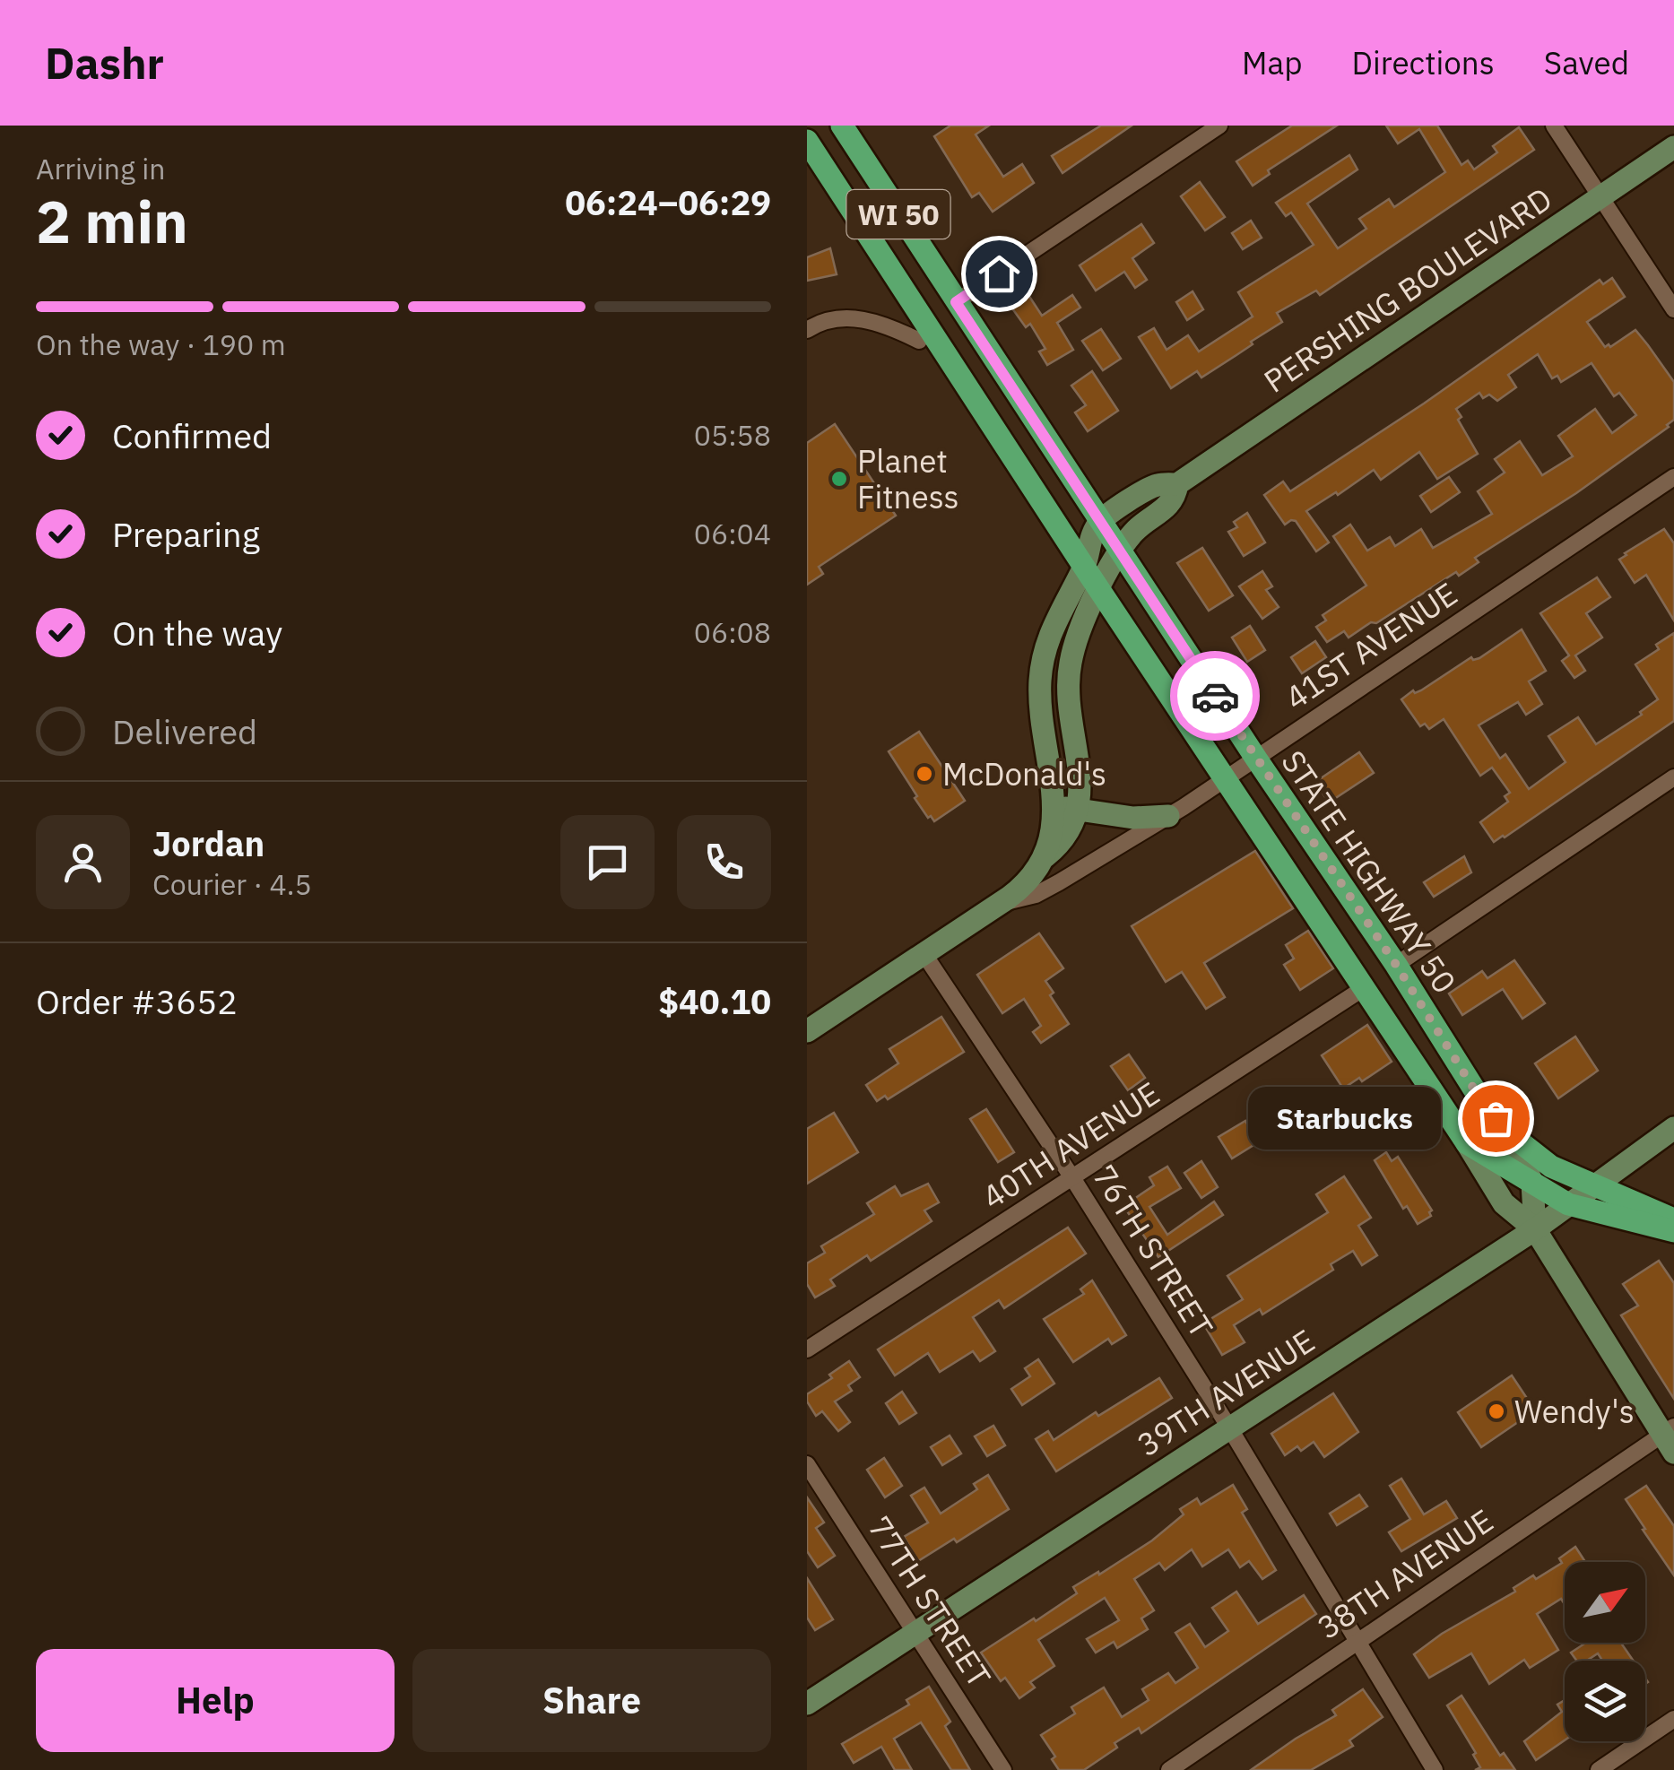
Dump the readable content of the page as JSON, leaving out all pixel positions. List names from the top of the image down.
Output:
{
  "streets": {
    "main road": ["WI 50", "STATE HIGHWAY 50"],
    "street": [
      "PERSHING BOULEVARD",
      "41ST AVENUE",
      "40TH AVENUE",
      "76TH STREET",
      "39TH AVENUE",
      "38TH AVENUE",
      "77TH STREET"
    ]
  },
  "crossings": [
    ["WI 50", "PERSHING BOULEVARD"],
    ["WI 50", "41ST AVENUE"],
    ["WI 50", "40TH AVENUE"],
    ["WI 50", "39TH AVENUE"],
    ["PERSHING BOULEVARD", "STATE HIGHWAY 50"],
    ["41ST AVENUE", "STATE HIGHWAY 50"],
    ["STATE HIGHWAY 50", "39TH AVENUE"],
    ["40TH AVENUE", "76TH STREET"],
    ["76TH STREET", "39TH AVENUE"],
    ["76TH STREET", "38TH AVENUE"],
    ["39TH AVENUE", "77TH STREET"]
  ],
  "places": [
    "Planet Fitness",
    "McDonald's",
    "Starbucks",
    "Wendy's"
  ],
  "north": "top right",
  "page": {
    "header": "Dashr",
    "nav": ["Map", "Directions", "Saved"],
    "heading": ["2 min", "Arriving in", "06:24–06:29"],
    "panel": [
      "Jordan",
      "Courier · 4.5",
      "Order #3652",
      "$40.10"
    ],
    "bar": "On the way · 190 m",
    "list": [
      ["Confirmed", "05:58"],
      ["Preparing", "06:04"],
      ["On the way", "06:08"],
      "Delivered"
    ],
    "bubble": "Starbucks",
    "buttons": ["Help", "Share"]
  }
}
